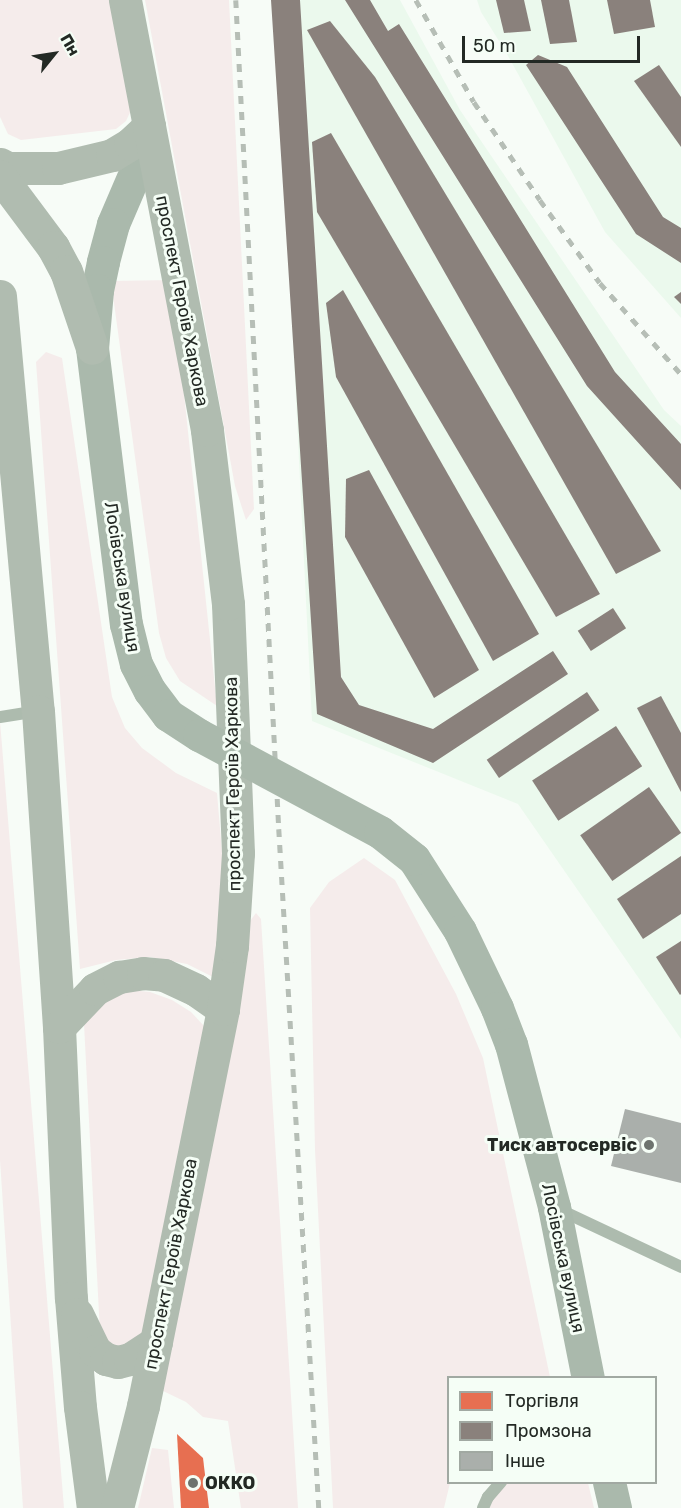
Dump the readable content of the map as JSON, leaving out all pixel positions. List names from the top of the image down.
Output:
{
  "streets": {
    "main road": ["проспект Героїв Харкова", "Лосівська вулиця"]
  },
  "crossings": [
    ["проспект Героїв Харкова", "Лосівська вулиця"]
  ],
  "places": ["Тиск автосервіс", "ОККО"],
  "legend": ["Торгівля", "Промзона", "Інше"],
  "scale_bar": "50 m",
  "north": "top right"
}
